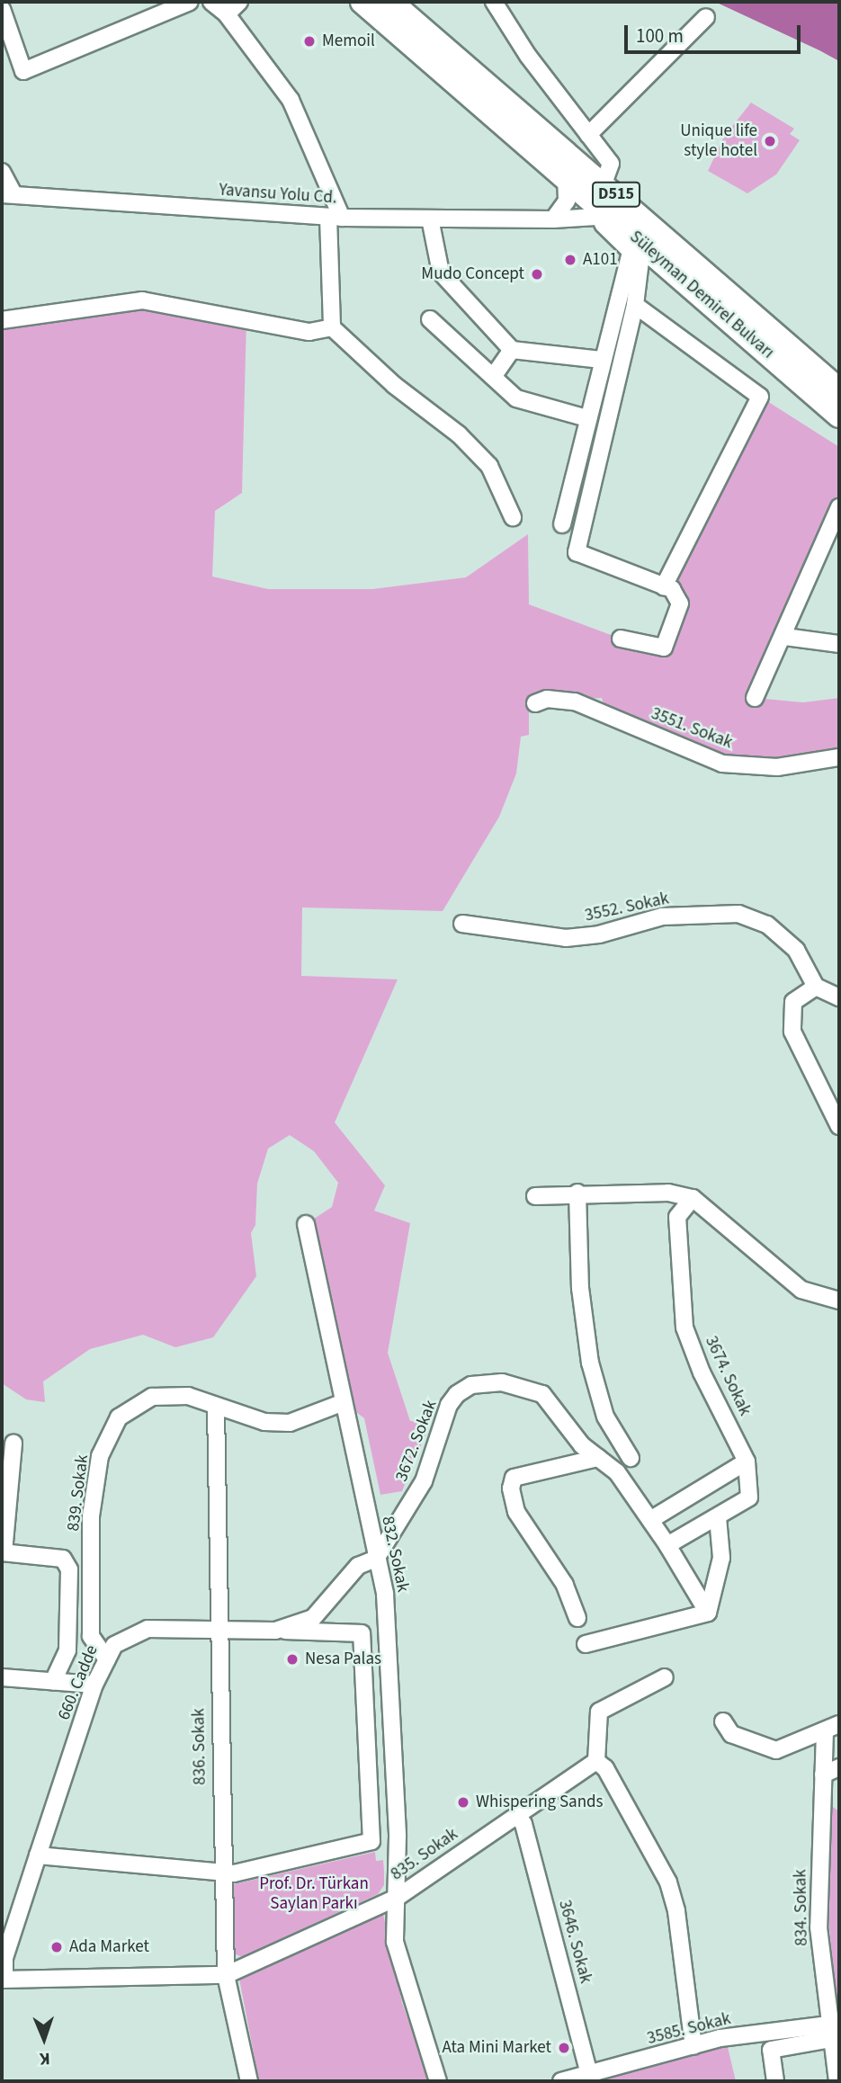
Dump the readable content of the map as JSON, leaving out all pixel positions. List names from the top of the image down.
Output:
{
  "streets": {
    "highway": ["D515", "Süleyman Demirel Bulvarı"],
    "street": [
      "Yavansu Yolu Cd.",
      "3551. Sokak",
      "3552. Sokak",
      "3674. Sokak",
      "3672. Sokak",
      "839. Sokak",
      "832. Sokak",
      "660. Cadde",
      "836. Sokak",
      "835. Sokak",
      "834. Sokak",
      "3646. Sokak",
      "3585. Sokak"
    ]
  },
  "crossings": [
    ["Yavansu Yolu Cd.", "Süleyman Demirel Bulvarı"],
    ["3672. Sokak", "832. Sokak"],
    ["3672. Sokak", "660. Cadde"],
    ["839. Sokak", "832. Sokak"],
    ["839. Sokak", "660. Cadde"],
    ["839. Sokak", "836. Sokak"],
    ["832. Sokak", "660. Cadde"],
    ["832. Sokak", "835. Sokak"],
    ["660. Cadde", "836. Sokak"],
    ["660. Cadde", "835. Sokak"],
    ["836. Sokak", "835. Sokak"],
    ["835. Sokak", "3646. Sokak"],
    ["834. Sokak", "3585. Sokak"],
    ["3646. Sokak", "3585. Sokak"]
  ],
  "parks": ["Prof. Dr. Türkan Saylan Parkı"],
  "places": [
    "Memoil",
    "Unique life style hotel",
    "A101",
    "Mudo Concept",
    "Nesa Palas",
    "Whispering Sands",
    "Ada Market",
    "Ata Mini Market"
  ],
  "scale_bar": "100 m",
  "north": "bottom"
}
